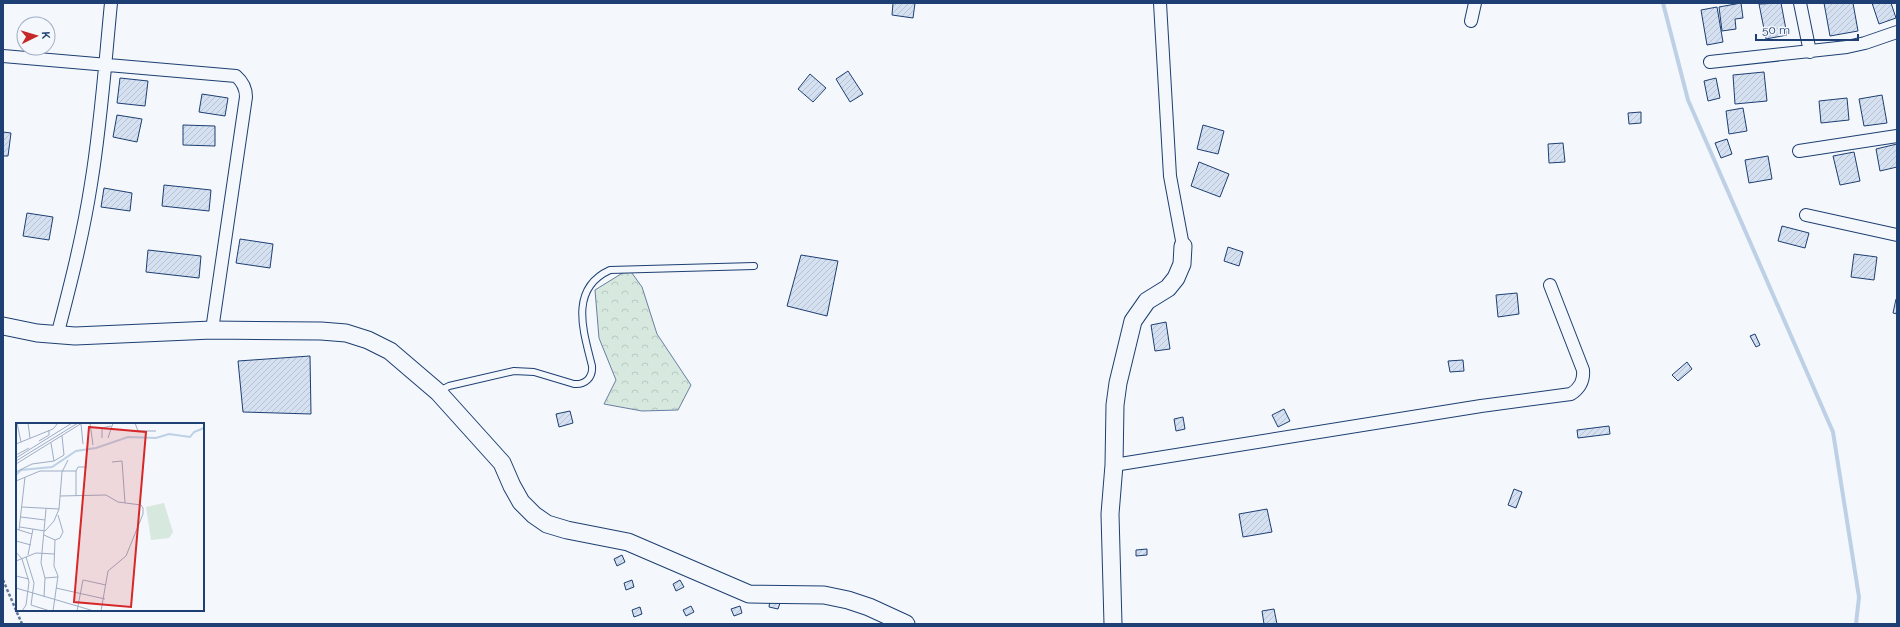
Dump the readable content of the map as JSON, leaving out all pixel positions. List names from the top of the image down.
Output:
{
  "scale_bar": "50 m",
  "north": "right"
}
